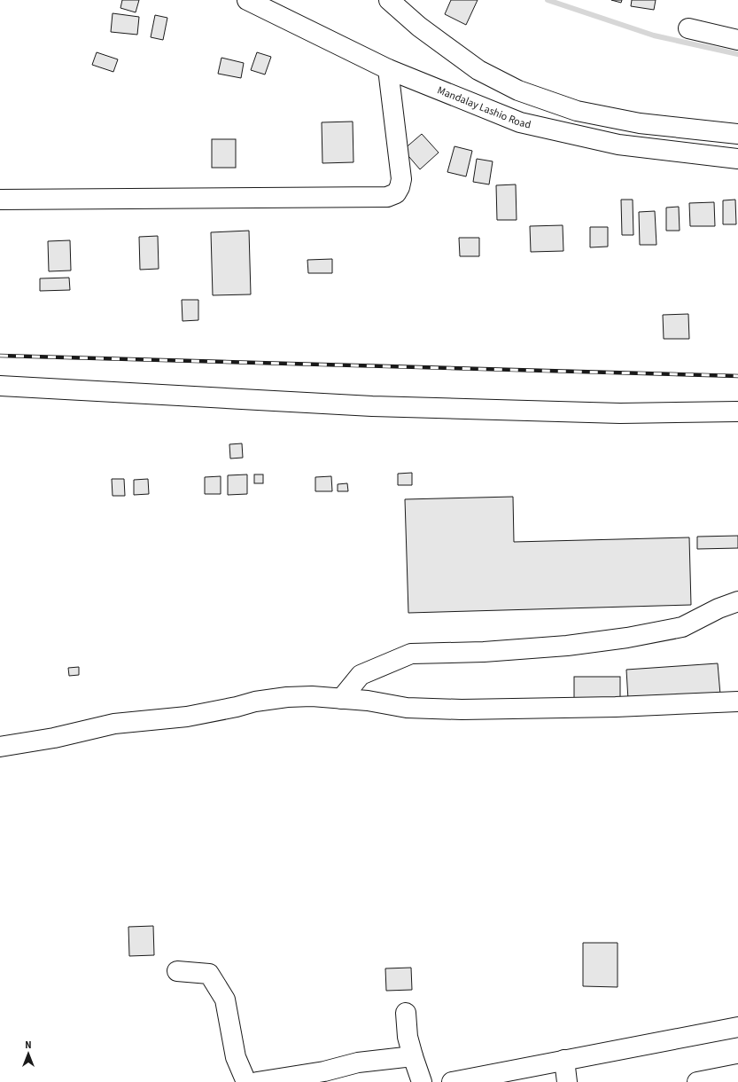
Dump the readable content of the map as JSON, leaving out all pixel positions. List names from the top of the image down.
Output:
{
  "streets": {
    "main road": ["Mandalay Lashio Road"]
  },
  "north": "top"
}
